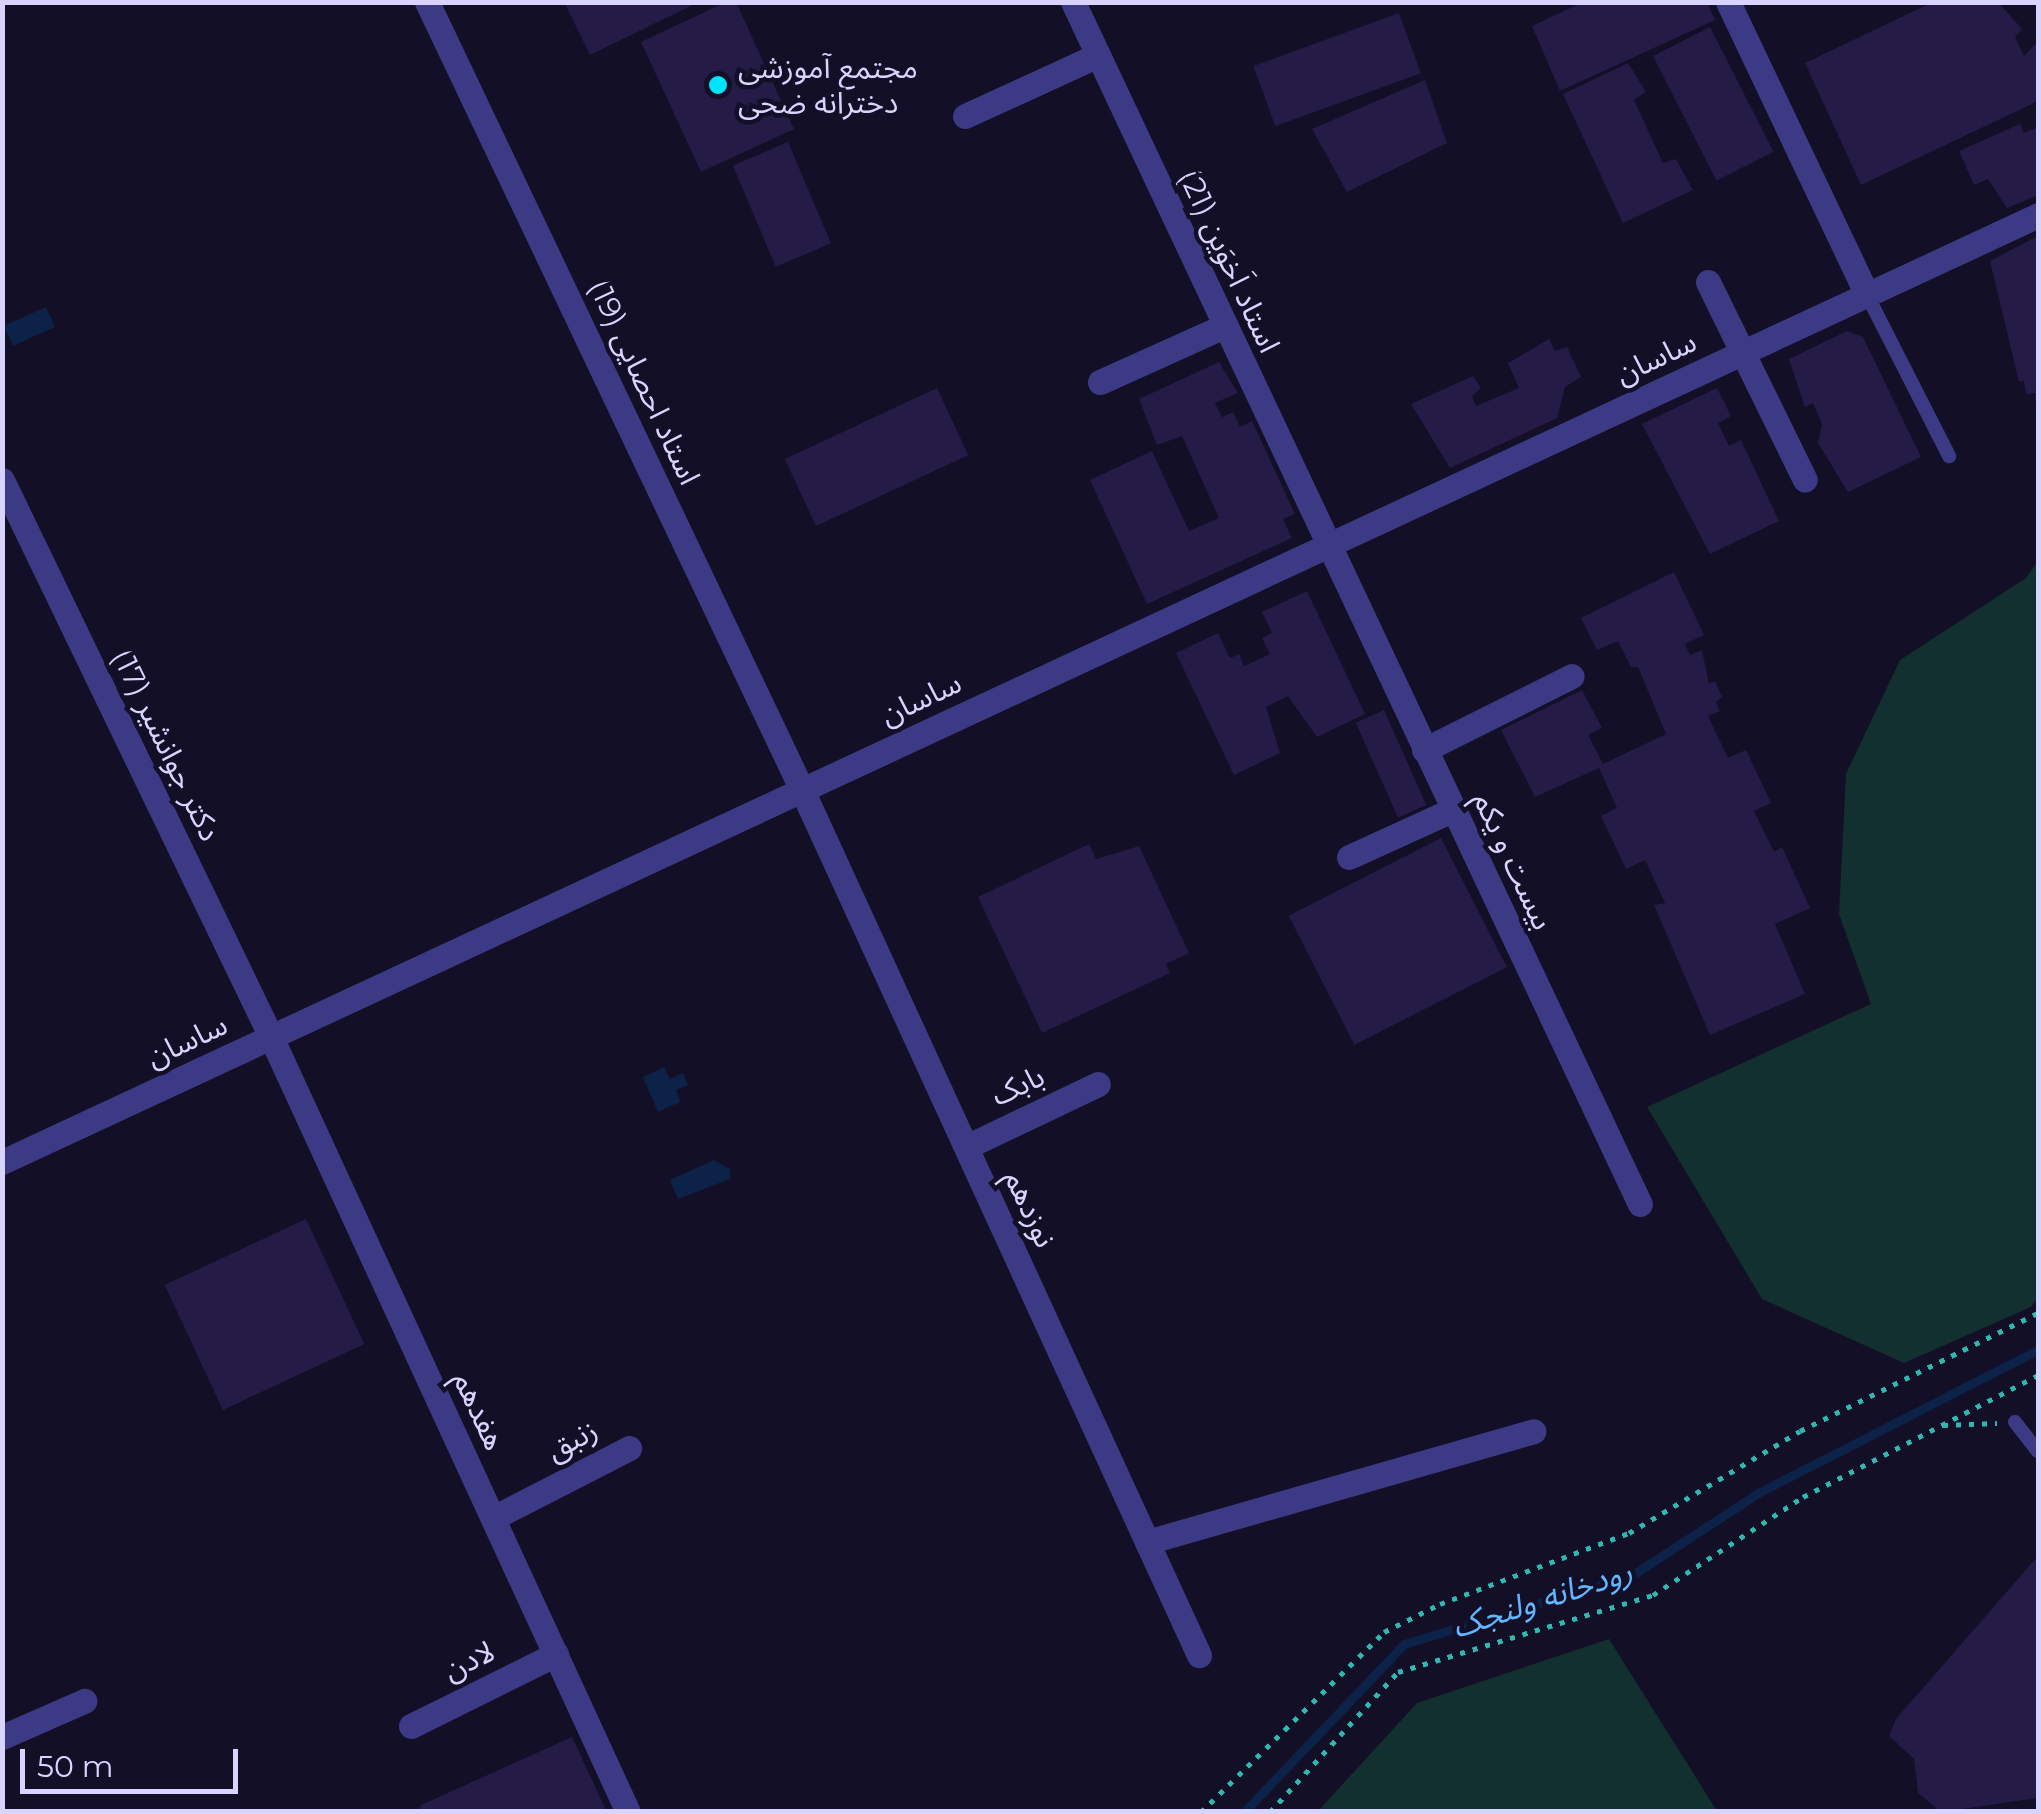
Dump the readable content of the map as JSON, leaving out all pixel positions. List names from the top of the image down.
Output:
{
  "streets": {
    "street": [
      "استاد اَخوَين (21)",
      "ساسان",
      "استاد احصایی (19)",
      "دکتر جوانشیر (17)",
      "بیست و یکم",
      "بابک",
      "نوزدهم",
      "هفدهم",
      "زنبق",
      "لادن"
    ]
  },
  "crossings": [
    ["استاد اَخوَين (21)", "ساسان"],
    ["استاد اَخوَين (21)", "بیست و یکم"],
    ["ساسان", "استاد احصایی (19)"],
    ["ساسان", "دکتر جوانشیر (17)"],
    ["ساسان", "بیست و یکم"],
    ["ساسان", "نوزدهم"],
    ["ساسان", "هفدهم"],
    ["استاد احصایی (19)", "نوزدهم"],
    ["دکتر جوانشیر (17)", "هفدهم"],
    ["بابک", "نوزدهم"],
    ["هفدهم", "زنبق"],
    ["هفدهم", "لادن"]
  ],
  "water": ["رودخانه ولنجک"],
  "places": ["مجتمع آموزشی دخترانه ضحی"],
  "scale_bar": "50 m"
}
